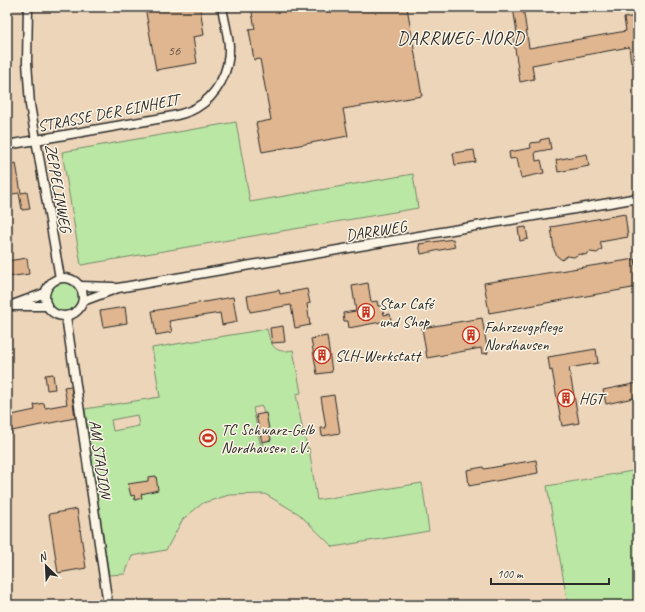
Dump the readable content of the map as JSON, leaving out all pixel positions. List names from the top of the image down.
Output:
{
  "streets": {
    "street": [
      "STRASSE DER EINHEIT",
      "ZEPPELINWEG",
      "DARRWEG",
      "AM STADION"
    ]
  },
  "crossings": [
    ["STRASSE DER EINHEIT", "ZEPPELINWEG"],
    ["ZEPPELINWEG", "DARRWEG"],
    ["ZEPPELINWEG", "AM STADION"],
    ["DARRWEG", "AM STADION"]
  ],
  "districts": ["DARRWEG-NORD"],
  "places": {
    "building": [
      "Star Café und Shop",
      "Fahrzeugpflege Nordhausen",
      "SLH-Werkstatt",
      "HGT"
    ],
    "sports": ["TC Schwarz-Gelb Nordhausen e.V."]
  },
  "house_numbers": ["56"],
  "scale_bar": "100 m",
  "north": "top left"
}
